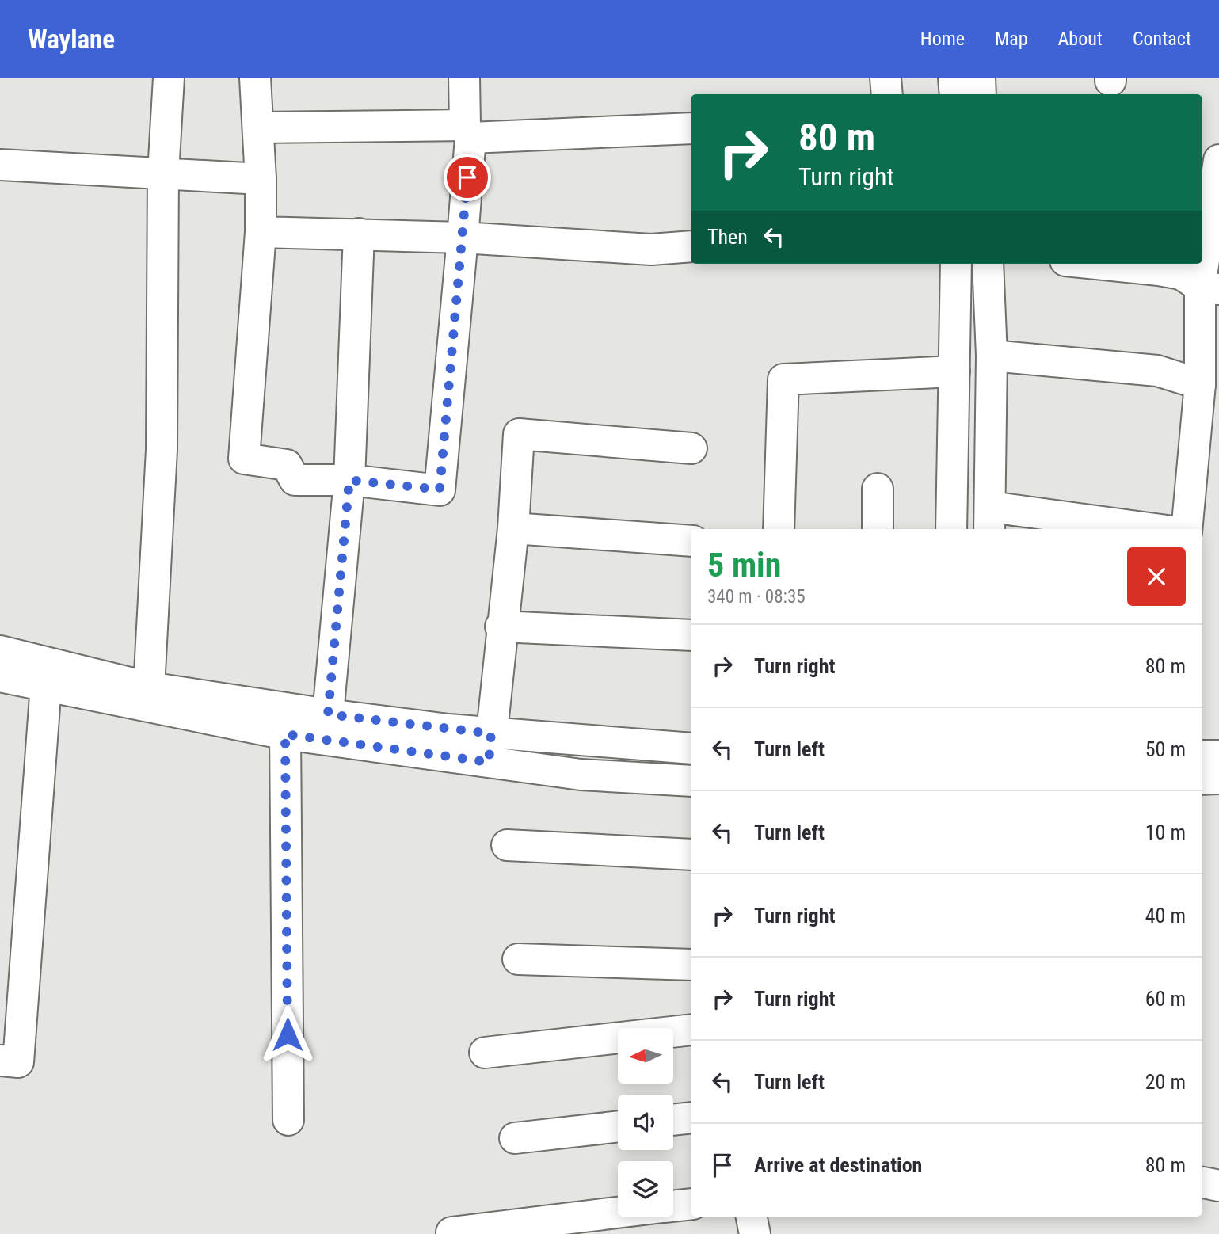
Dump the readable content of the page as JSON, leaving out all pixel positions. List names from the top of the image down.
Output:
{
  "north": "left",
  "page": {
    "header": "Waylane",
    "nav": [
      "Home",
      "Map",
      "About",
      "Contact"
    ],
    "turn": ["80 m", "Turn right"],
    "then": "Then",
    "heading": ["5 min", "340 m · 08:35"],
    "list": [
      {
        "name": "Turn right",
        "value": "80 m"
      },
      {
        "name": "Turn left",
        "value": "50 m"
      },
      {
        "name": "Turn left",
        "value": "10 m"
      },
      {
        "name": "Turn right",
        "value": "40 m"
      },
      {
        "name": "Turn right",
        "value": "60 m"
      },
      {
        "name": "Turn left",
        "value": "20 m"
      },
      {
        "name": "Arrive at destination",
        "value": "80 m"
      }
    ]
  }
}
